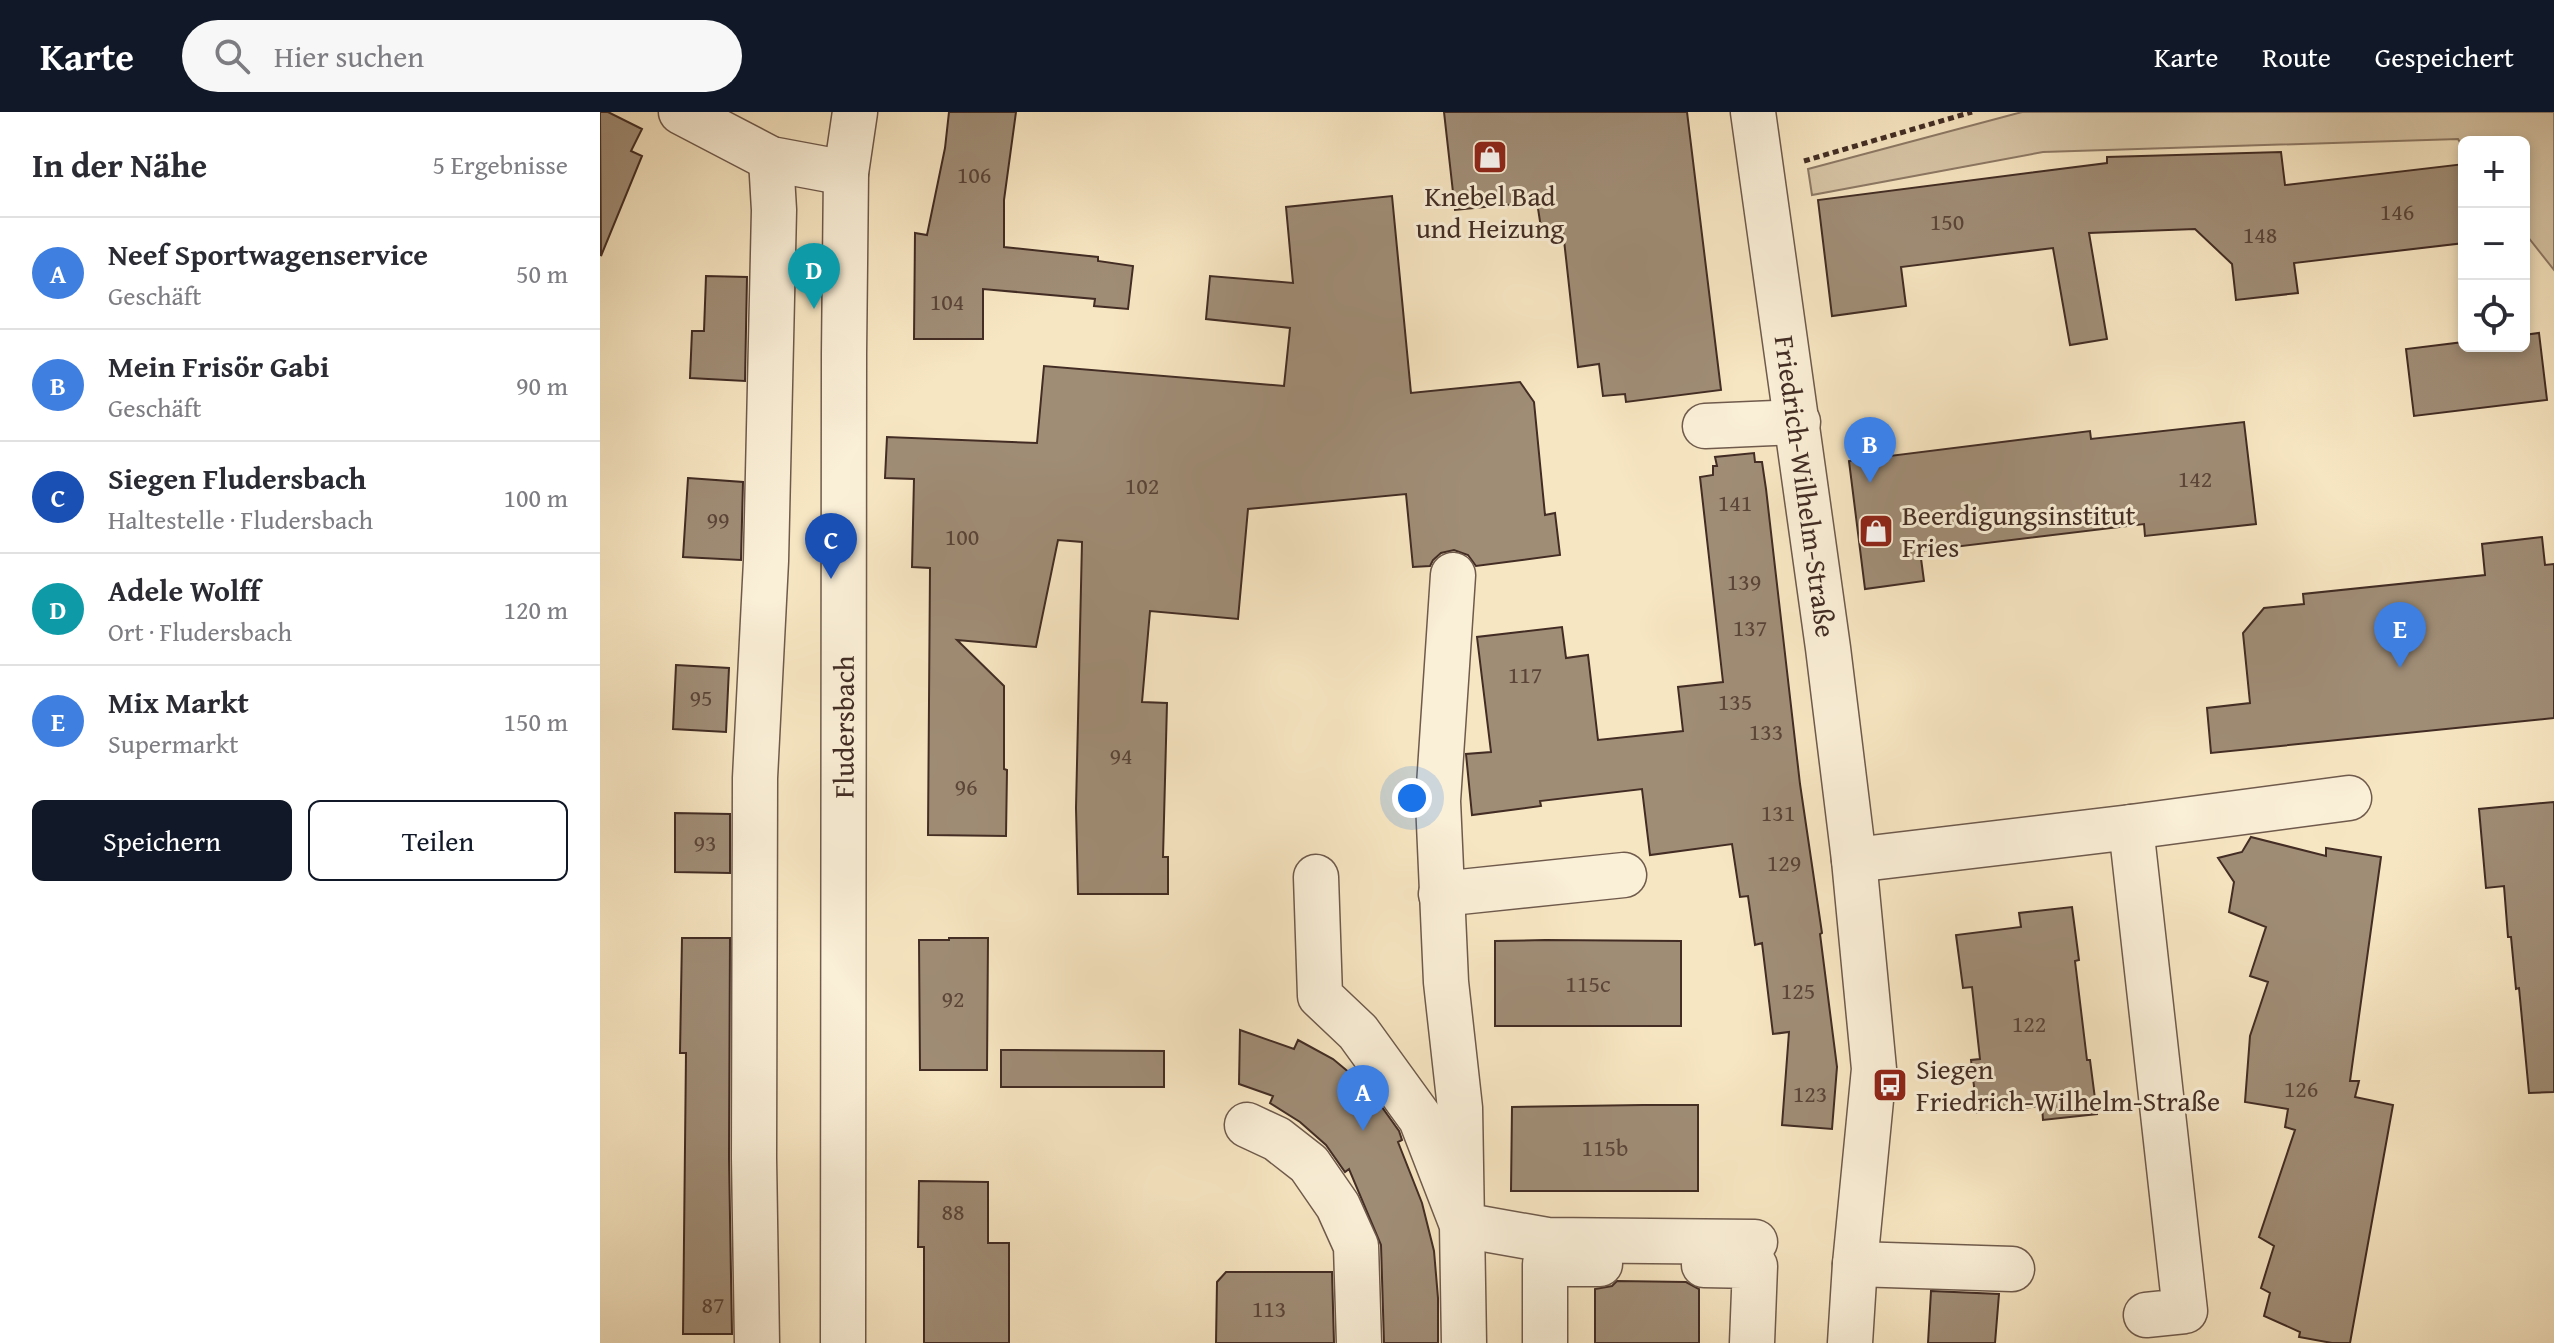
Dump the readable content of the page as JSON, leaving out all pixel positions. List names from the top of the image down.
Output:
{
  "streets": {
    "street": ["Friedrich-Wilhelm-Straße", "Fludersbach"]
  },
  "places": {
    "shop": ["Knebel Bad und Heizung", "Beerdigungsinstitut Fries"],
    "bus stop": ["Siegen Friedrich-Wilhelm-Straße"]
  },
  "house_numbers": [
    "106",
    "146",
    "150",
    "148",
    "104",
    "142",
    "102",
    "141",
    "99",
    "100",
    "139",
    "137",
    "117",
    "95",
    "135",
    "133",
    "94",
    "96",
    "131",
    "93",
    "129",
    "115c",
    "125",
    "92",
    "122",
    "126",
    "123",
    "115b",
    "88",
    "87",
    "113"
  ],
  "page": {
    "header": "Karte",
    "search": "Hier suchen",
    "nav": ["Karte", "Route", "Gespeichert"],
    "heading": ["In der Nähe", "5 Ergebnisse"],
    "map_buttons": ["+", "−"],
    "list": [
      {
        "mark": "A",
        "name": "Neef Sportwagenservice",
        "note": "Geschäft",
        "value": "50 m"
      },
      {
        "mark": "B",
        "name": "Mein Frisör Gabi",
        "note": "Geschäft",
        "value": "90 m"
      },
      {
        "mark": "C",
        "name": "Siegen Fludersbach",
        "note": "Haltestelle · Fludersbach",
        "value": "100 m"
      },
      {
        "mark": "D",
        "name": "Adele Wolff",
        "note": "Ort · Fludersbach",
        "value": "120 m"
      },
      {
        "mark": "E",
        "name": "Mix Markt",
        "note": "Supermarkt",
        "value": "150 m"
      }
    ],
    "pins": [
      "D",
      "B",
      "C",
      "E",
      "A"
    ],
    "buttons": ["Speichern", "Teilen"]
  }
}
